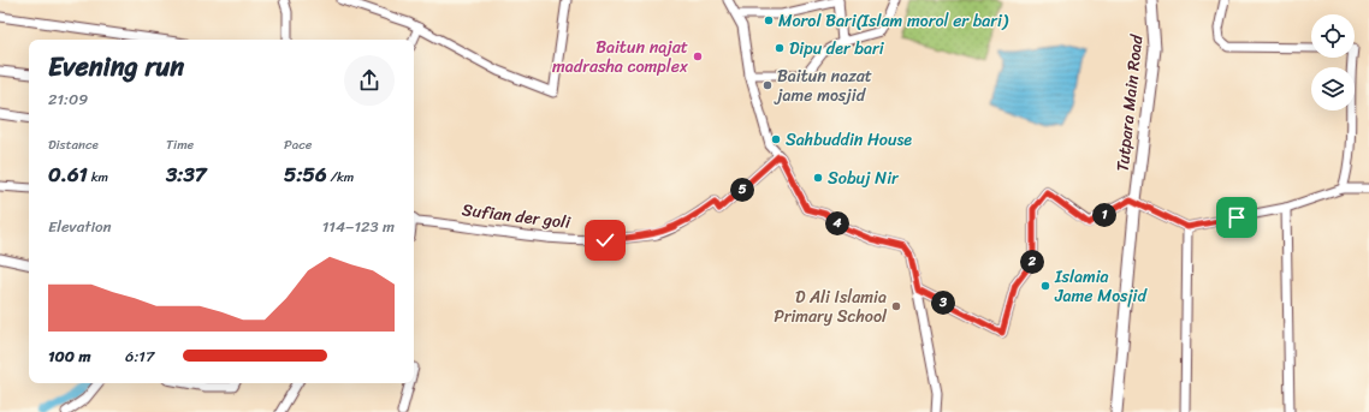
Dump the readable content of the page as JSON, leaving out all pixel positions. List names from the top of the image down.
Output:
{
  "streets": {
    "street": ["Tutpara Main Road", "Sufian der goli"]
  },
  "places": [
    "Morol Bari(Islam morol er bari)",
    "Dipu der bari",
    "Baitun najat madrasha complex",
    "Baitun nazat jame mosjid",
    "Sahbuddin House",
    "Sobuj Nir",
    "Islamia Jame Mosjid",
    "D Ali Islamia Primary School"
  ],
  "page": {
    "heading": ["Evening run", "21:09"],
    "stats": [
      ["Distance", "0.61 km"],
      ["Time", "3:37"],
      ["Pace", "5:56 /km"]
    ],
    "pins": [
      "5",
      "1",
      "4",
      "2",
      "3"
    ],
    "chart": ["Elevation", "114–123 m"],
    "list": [
      {
        "name": "100 m",
        "note": "6:17"
      }
    ]
  }
}
